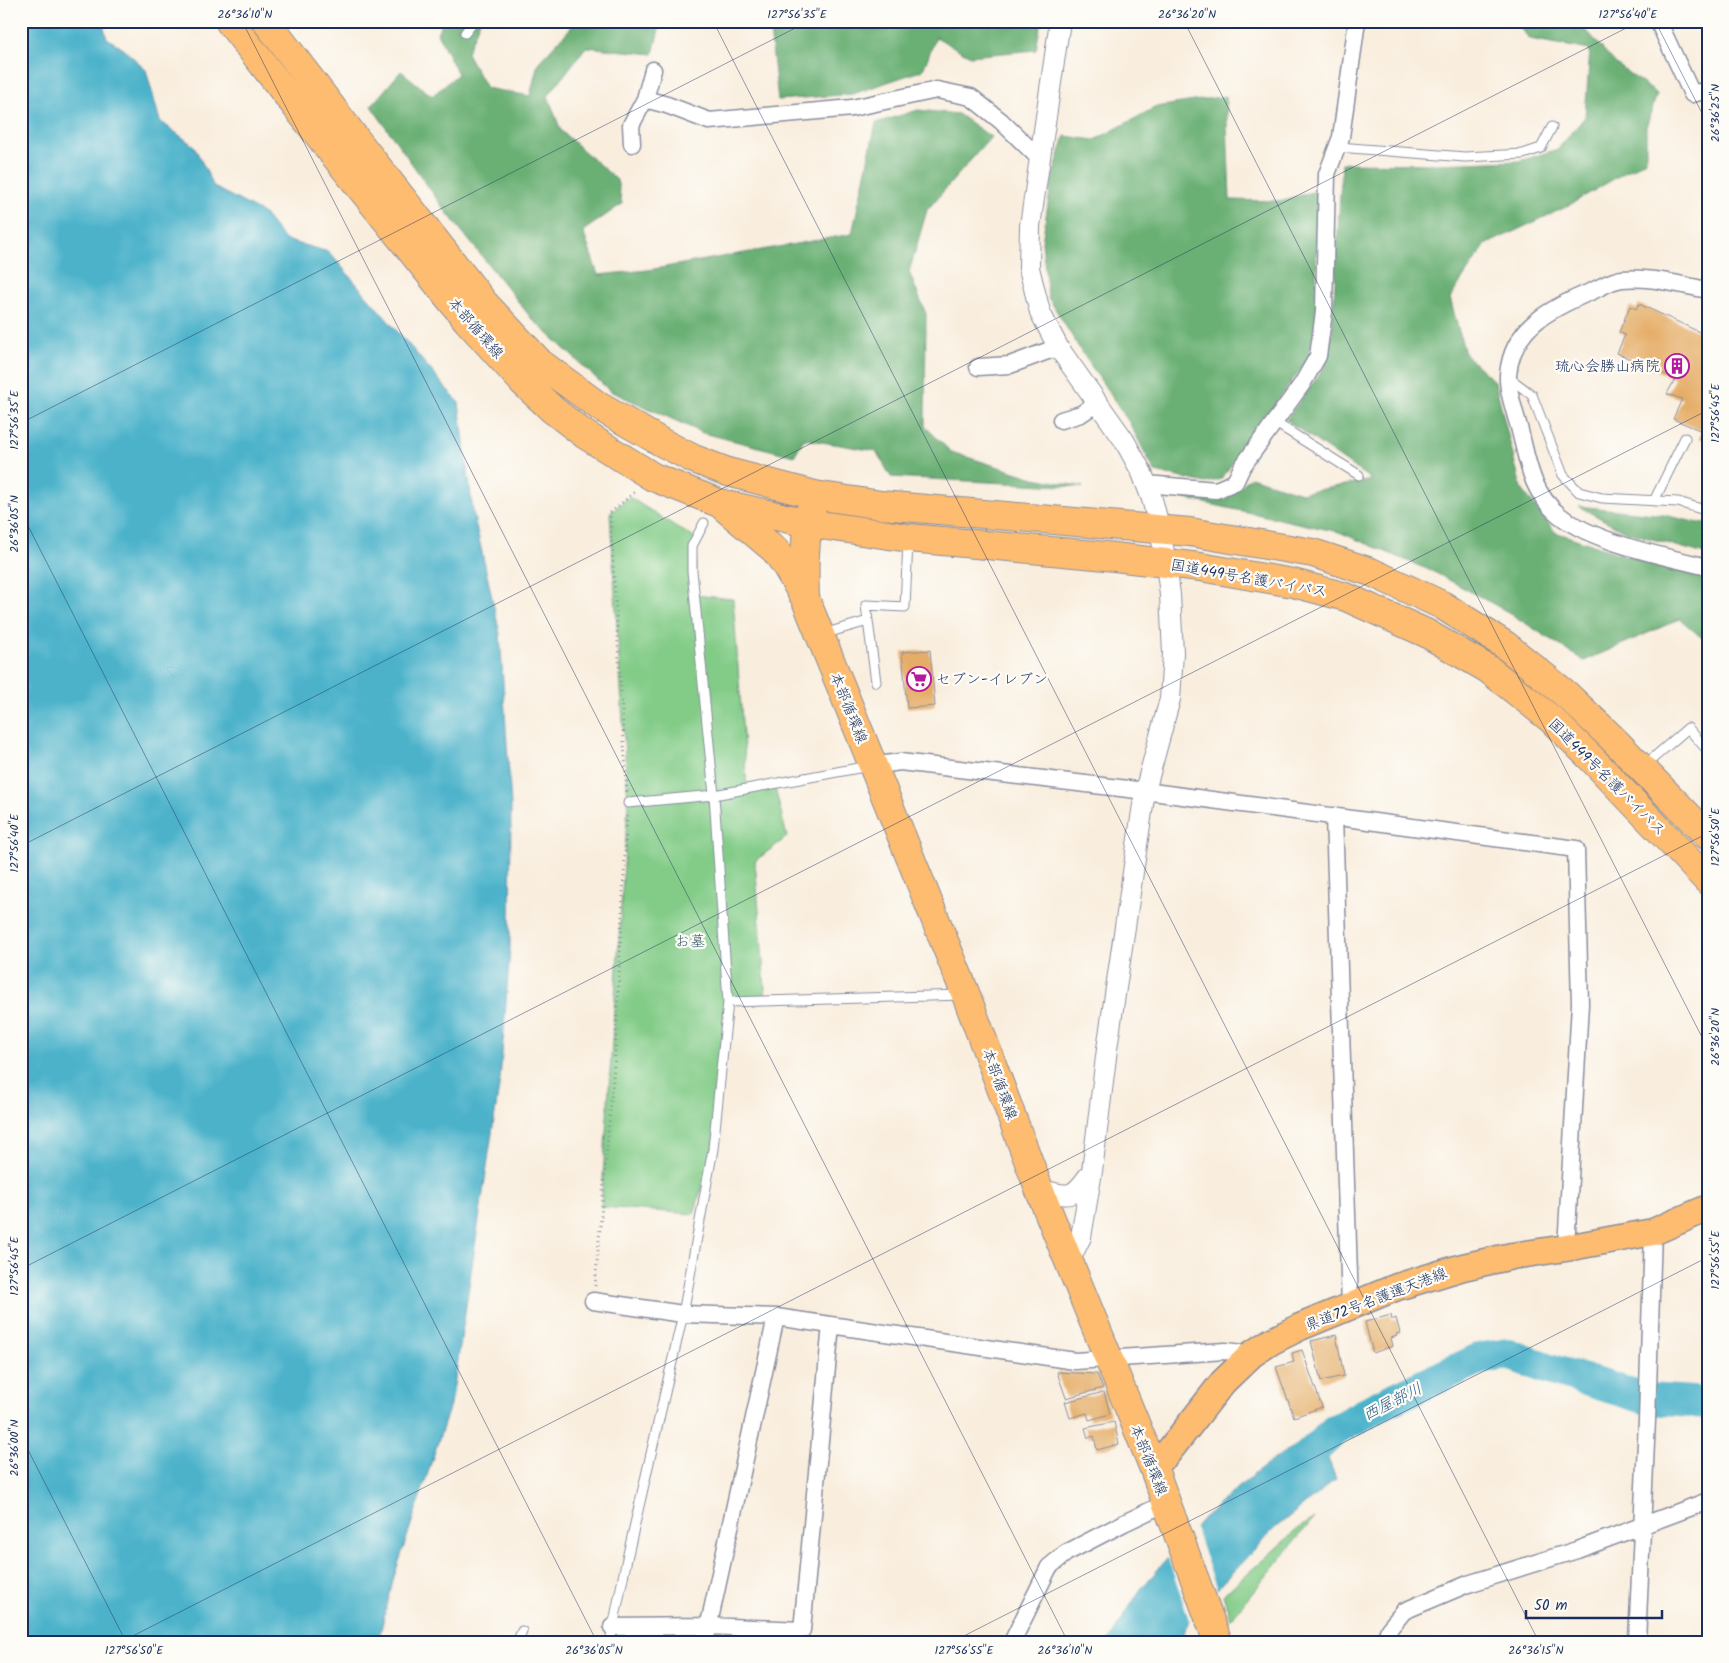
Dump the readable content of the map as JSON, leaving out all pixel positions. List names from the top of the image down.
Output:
{
  "streets": {
    "highway": ["本部循環線", "国道449号名護バイパス"],
    "main road": ["県道72号名護運天港線"]
  },
  "crossings": [
    ["本部循環線", "国道449号名護バイパス"],
    ["本部循環線", "県道72号名護運天港線"]
  ],
  "water": ["西屋部川"],
  "parks": ["お墓"],
  "places": {
    "building": ["琉心会勝山病院"],
    "supermarket": ["セブン-イレブン"]
  },
  "scale_bar": "50 m",
  "coordinates": [
    "26°36'10\"N",
    "127°56'35\"E",
    "26°36'20\"N",
    "127°56'40\"E",
    "26°36'25\"N",
    "127°56'45\"E",
    "26°36'05\"N",
    "127°56'50\"E",
    "127°56'55\"E",
    "26°36'00\"N",
    "26°36'15\"N"
  ]
}
